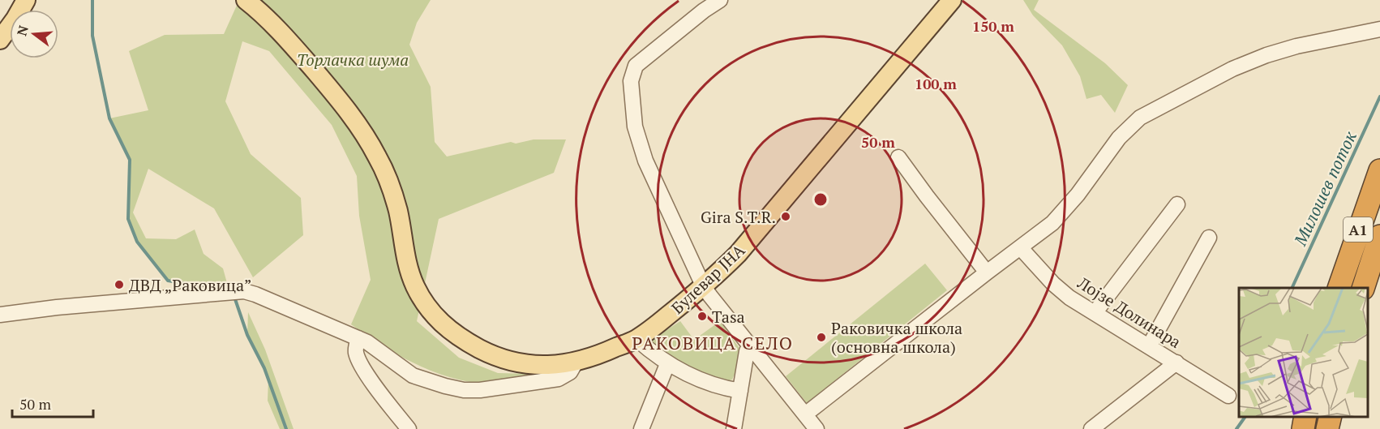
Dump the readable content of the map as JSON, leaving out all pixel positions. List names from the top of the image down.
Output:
{
  "streets": {
    "highway": ["A1"],
    "main road": ["Булевар ЈНА"],
    "street": ["Лојзе Долинара"]
  },
  "districts": ["РАКОВИЦА СЕЛО"],
  "water": ["Милошев поток"],
  "parks": ["Торлачка шума"],
  "places": [
    "Gira S.T.R.",
    "ДВД „Раковица”",
    "Tasa",
    "Раковичка школа (основна школа)"
  ],
  "scale_bar": "50 m",
  "north": "left",
  "rings": ["150 m", "100 m", "50 m"]
}
